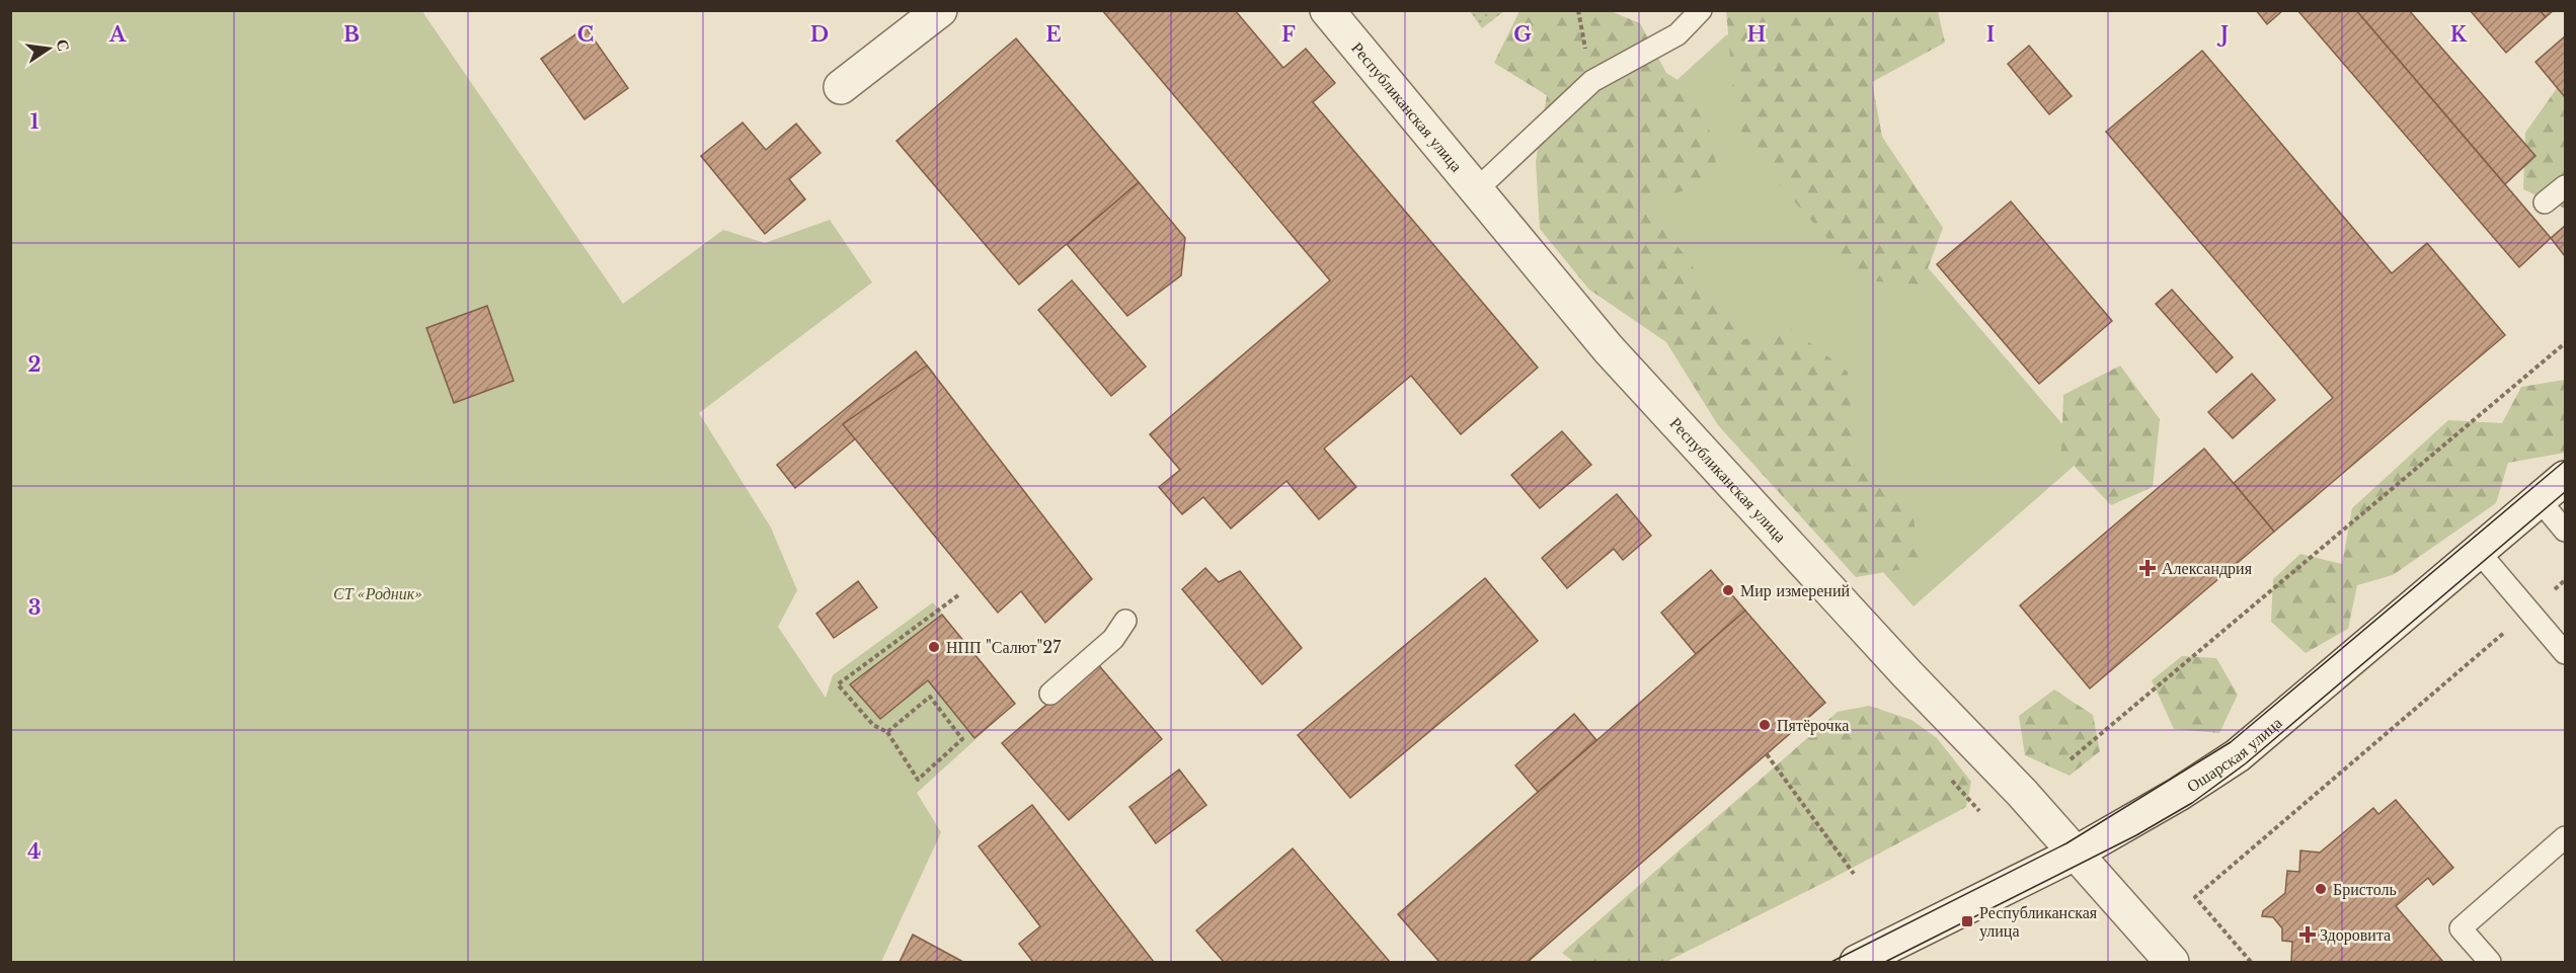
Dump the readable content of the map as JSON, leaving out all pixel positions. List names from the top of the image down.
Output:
{
  "streets": {
    "street": ["Республиканская улица", "Ошарская улица"]
  },
  "crossings": [
    ["Республиканская улица", "Ошарская улица"]
  ],
  "parks": ["СТ «Родник»"],
  "places": {
    "health": ["Александрия", "Здоровита"],
    "other": [
      "Мир измерений",
      "НПП \"Салют\"27",
      "Пятёрочка",
      "Бристоль"
    ],
    "transit": ["Республиканская улица"]
  },
  "north": "right",
  "grid": {
    "columns": [
      "A",
      "B",
      "C",
      "D",
      "E",
      "F",
      "G",
      "H",
      "I",
      "J",
      "K"
    ],
    "rows": [
      "1",
      "2",
      "3",
      "4"
    ]
  }
}
